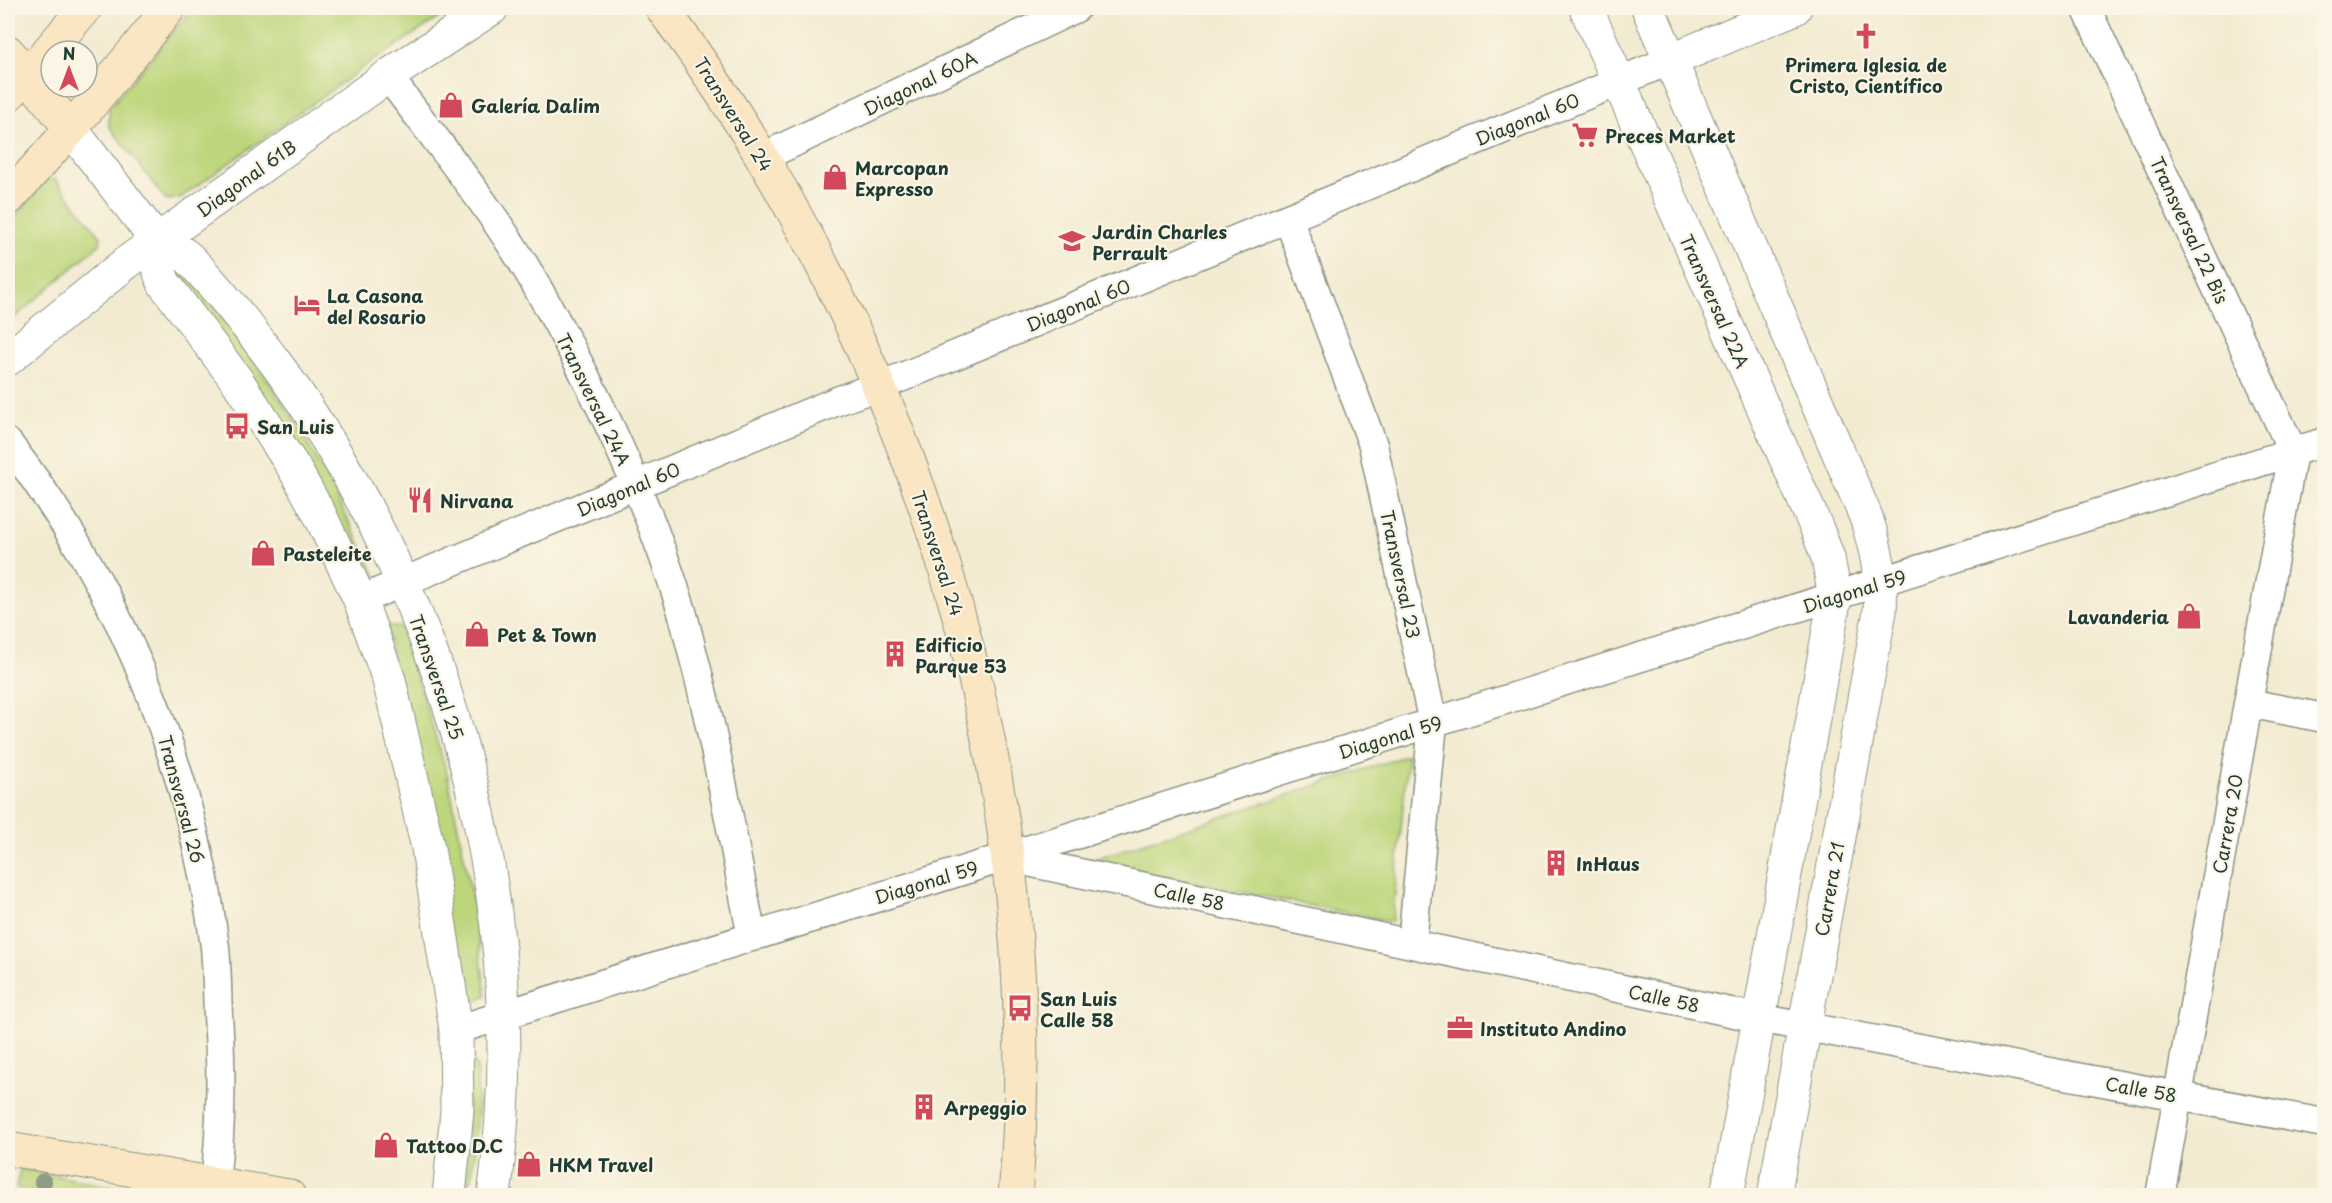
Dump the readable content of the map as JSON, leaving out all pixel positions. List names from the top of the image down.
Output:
{
  "streets": {
    "main road": ["Transversal 24"],
    "street": [
      "Diagonal 60A",
      "Diagonal 60",
      "Diagonal 61B",
      "Transversal 22 Bis",
      "Transversal 22A",
      "Transversal 24A",
      "Transversal 23",
      "Diagonal 59",
      "Transversal 25",
      "Transversal 26",
      "Carrera 20",
      "Carrera 21",
      "Calle 58"
    ]
  },
  "crossings": [
    ["Diagonal 60A", "Transversal 24"],
    ["Transversal 24", "Diagonal 60"],
    ["Transversal 24", "Diagonal 59"],
    ["Transversal 24", "Calle 58"],
    ["Diagonal 60", "Transversal 22A"],
    ["Diagonal 60", "Transversal 24A"],
    ["Diagonal 60", "Transversal 23"],
    ["Diagonal 60", "Transversal 25"],
    ["Diagonal 61B", "Transversal 24A"],
    ["Diagonal 61B", "Transversal 25"],
    ["Transversal 22 Bis", "Diagonal 59"],
    ["Transversal 22 Bis", "Carrera 20"],
    ["Transversal 22A", "Diagonal 59"],
    ["Transversal 24A", "Diagonal 59"],
    ["Transversal 23", "Diagonal 59"],
    ["Transversal 23", "Calle 58"],
    ["Diagonal 59", "Transversal 25"],
    ["Diagonal 59", "Carrera 20"],
    ["Diagonal 59", "Carrera 21"],
    ["Diagonal 59", "Calle 58"],
    ["Carrera 20", "Calle 58"],
    ["Carrera 21", "Calle 58"]
  ],
  "places": {
    "church": ["Primera Iglesia de Cristo, Científico"],
    "shop": [
      "Galería Dalim",
      "Marcopan Expresso",
      "Pasteleite",
      "Lavanderia",
      "Pet & Town",
      "Tattoo D.C",
      "HKM Travel"
    ],
    "supermarket": ["Preces Market"],
    "school or university": ["Jardin Charles Perrault"],
    "hotel": ["La Casona del Rosario"],
    "bus stop": ["San Luis", "San Luis Calle 58"],
    "restaurant": ["Nirvana"],
    "building": ["Edificio Parque 53", "InHaus", "Arpeggio"],
    "office": ["Instituto Andino"]
  },
  "north": "top"
}
